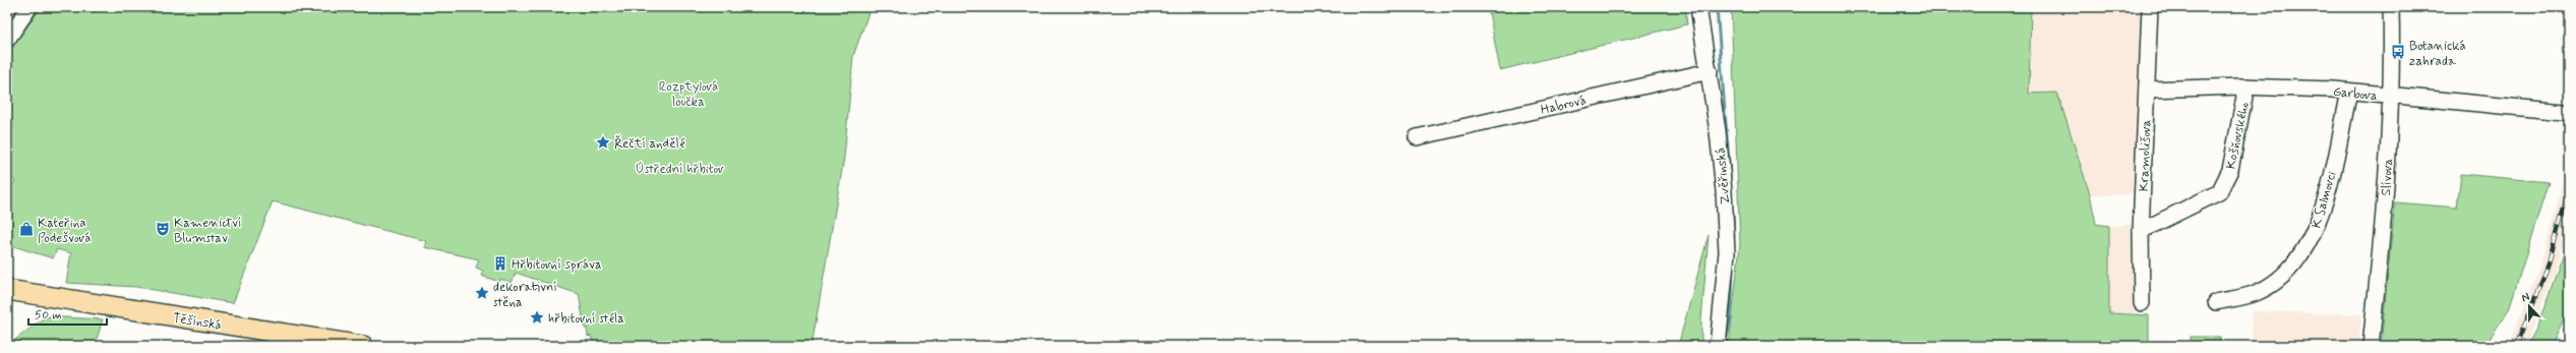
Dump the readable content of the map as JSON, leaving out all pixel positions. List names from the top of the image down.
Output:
{
  "streets": {
    "main road": ["Těšínská"],
    "street": [
      "Garbova",
      "Habrová",
      "Košňovského",
      "Kramolišova",
      "Zvěřinská",
      "Slívova",
      "K Salmovci"
    ]
  },
  "crossings": [
    ["Garbova", "Košňovského"],
    ["Garbova", "Kramolišova"],
    ["Garbova", "Slívova"],
    ["Garbova", "K Salmovci"],
    ["Habrová", "Zvěřinská"],
    ["Košňovského", "Kramolišova"]
  ],
  "parks": ["Rozptylová loučka", "Ústřední hřbitov"],
  "places": {
    "bus stop": ["Botanická zahrada"],
    "place": ["Řečtí andělé", "dekorativní stěna", "hřbitovní stéla"],
    "shop": ["Kateřina Podešvová"],
    "theatre": ["Kamenictví Blumstav"],
    "building": ["Hřbitovní správa"]
  },
  "scale_bar": "50 m",
  "north": "top"
}
